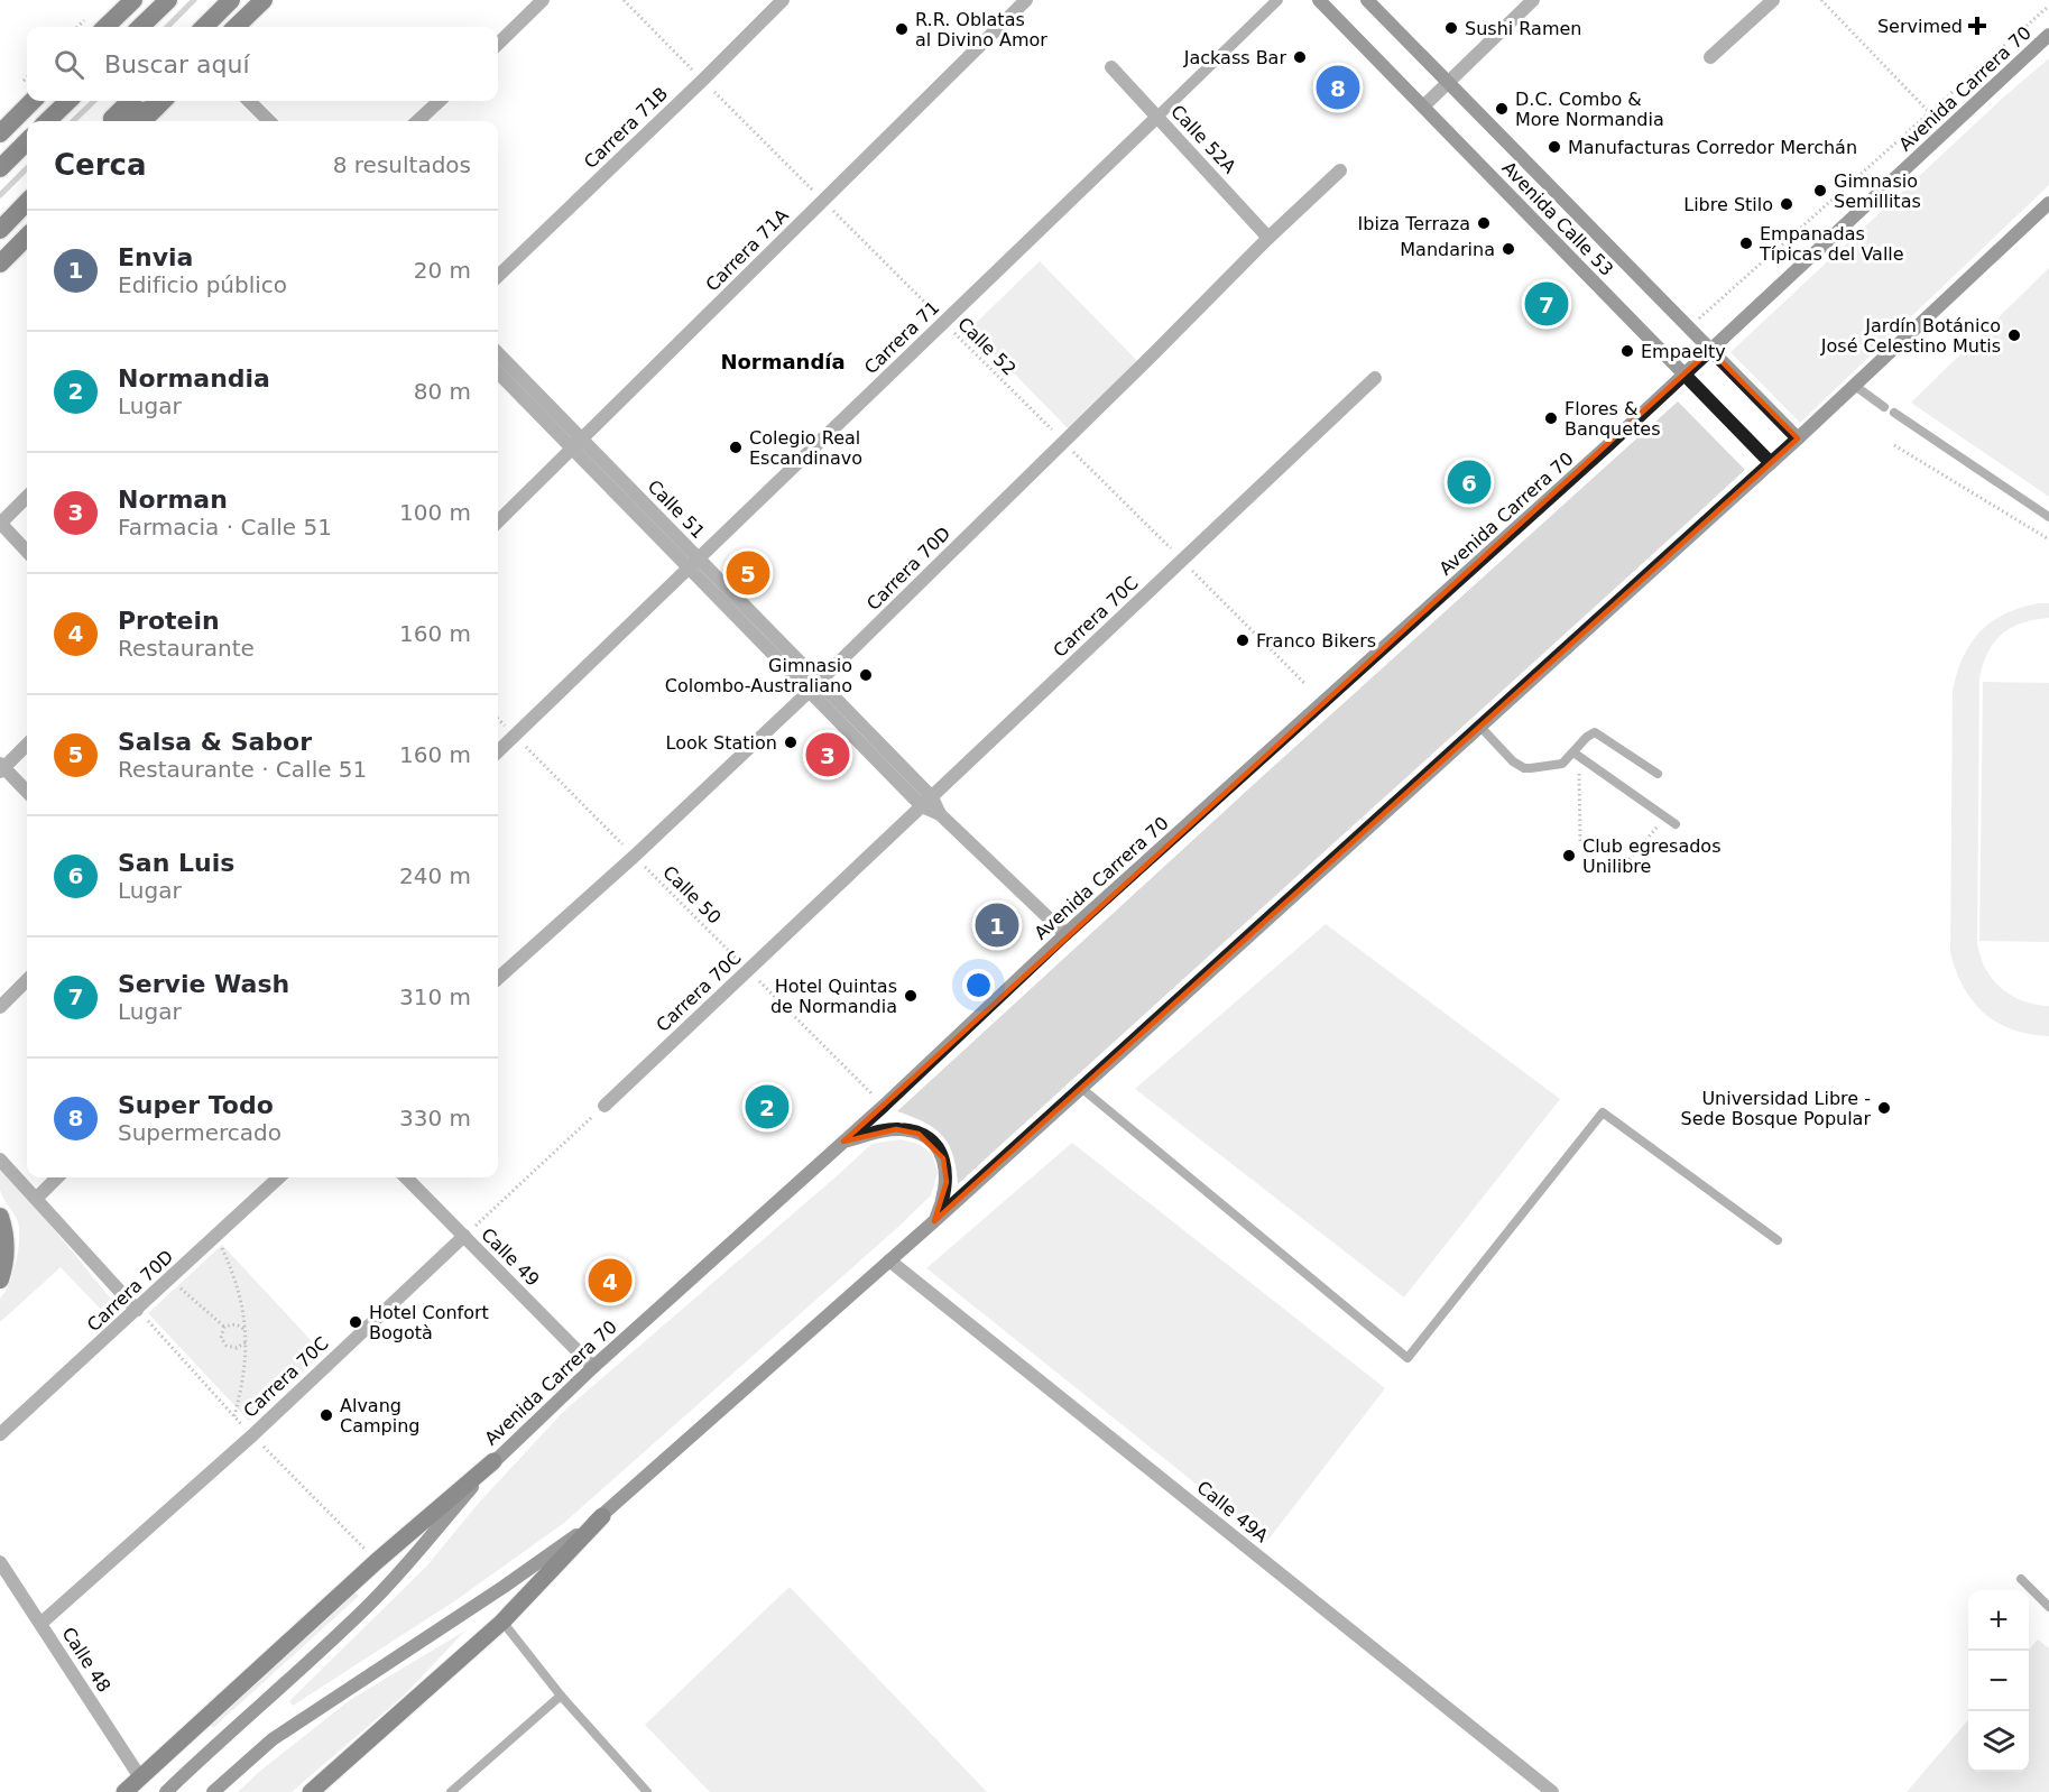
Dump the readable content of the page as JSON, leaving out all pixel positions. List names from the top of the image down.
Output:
{
  "streets": {
    "main road": ["Avenida Carrera 70", "Avenida Calle 53"],
    "street": [
      "Carrera 71B",
      "Calle 52A",
      "Carrera 71A",
      "Carrera 71",
      "Calle 51",
      "Carrera 70D",
      "Carrera 70C",
      "Calle 49",
      "Calle 49A",
      "Calle 48"
    ],
    "path": ["Calle 52", "Calle 50"]
  },
  "crossings": [
    ["Avenida Carrera 70", "Avenida Calle 53"],
    ["Avenida Carrera 70", "Calle 51"],
    ["Avenida Carrera 70", "Calle 49"],
    ["Carrera 71B", "Calle 52"],
    ["Calle 52A", "Carrera 71"],
    ["Calle 52A", "Carrera 70D"],
    ["Carrera 71A", "Calle 52"],
    ["Carrera 71A", "Calle 51"],
    ["Carrera 71", "Calle 52"],
    ["Carrera 71", "Calle 51"],
    ["Carrera 71", "Calle 50"],
    ["Calle 52", "Carrera 70D"],
    ["Calle 52", "Carrera 70C"],
    ["Calle 51", "Carrera 70D"],
    ["Calle 51", "Carrera 70C"],
    ["Carrera 70D", "Calle 50"],
    ["Carrera 70C", "Calle 50"],
    ["Carrera 70C", "Calle 49"],
    ["Carrera 70C", "Calle 48"]
  ],
  "districts": ["Normandía"],
  "places": {
    "health": ["Servimed"],
    "other": [
      "Sushi Ramen",
      "R.R. Oblatas al Divino Amor",
      "Jackass Bar",
      "D.C. Combo & More Normandia",
      "Manufacturas Corredor Merchán",
      "Gimnasio Semillitas",
      "Libre Stilo",
      "Ibiza Terraza",
      "Empanadas Típicas del Valle",
      "Mandarina",
      "Jardín Botánico José Celestino Mutis",
      "Empaelty",
      "Flores & Banquetes",
      "Colegio Real Escandinavo",
      "Franco Bikers",
      "Gimnasio Colombo-Australiano",
      "Look Station",
      "Club egresados Unilibre",
      "Hotel Quintas de Normandia",
      "Universidad Libre - Sede Bosque Popular",
      "Hotel Confort Bogotà",
      "Alvang Camping"
    ]
  },
  "page": {
    "search": "Buscar aquí",
    "pins": [
      "8",
      "7",
      "6",
      "5",
      "3",
      "1",
      "2",
      "4"
    ],
    "heading": ["Cerca", "8 resultados"],
    "list": [
      {
        "mark": "1",
        "name": "Envia",
        "note": "Edificio público",
        "value": "20 m"
      },
      {
        "mark": "2",
        "name": "Normandia",
        "note": "Lugar",
        "value": "80 m"
      },
      {
        "mark": "3",
        "name": "Norman",
        "note": "Farmacia · Calle 51",
        "value": "100 m"
      },
      {
        "mark": "4",
        "name": "Protein",
        "note": "Restaurante",
        "value": "160 m"
      },
      {
        "mark": "5",
        "name": "Salsa & Sabor",
        "note": "Restaurante · Calle 51",
        "value": "160 m"
      },
      {
        "mark": "6",
        "name": "San Luis",
        "note": "Lugar",
        "value": "240 m"
      },
      {
        "mark": "7",
        "name": "Servie Wash",
        "note": "Lugar",
        "value": "310 m"
      },
      {
        "mark": "8",
        "name": "Super Todo",
        "note": "Supermercado",
        "value": "330 m"
      }
    ],
    "map_buttons": ["+", "−"]
  }
}
